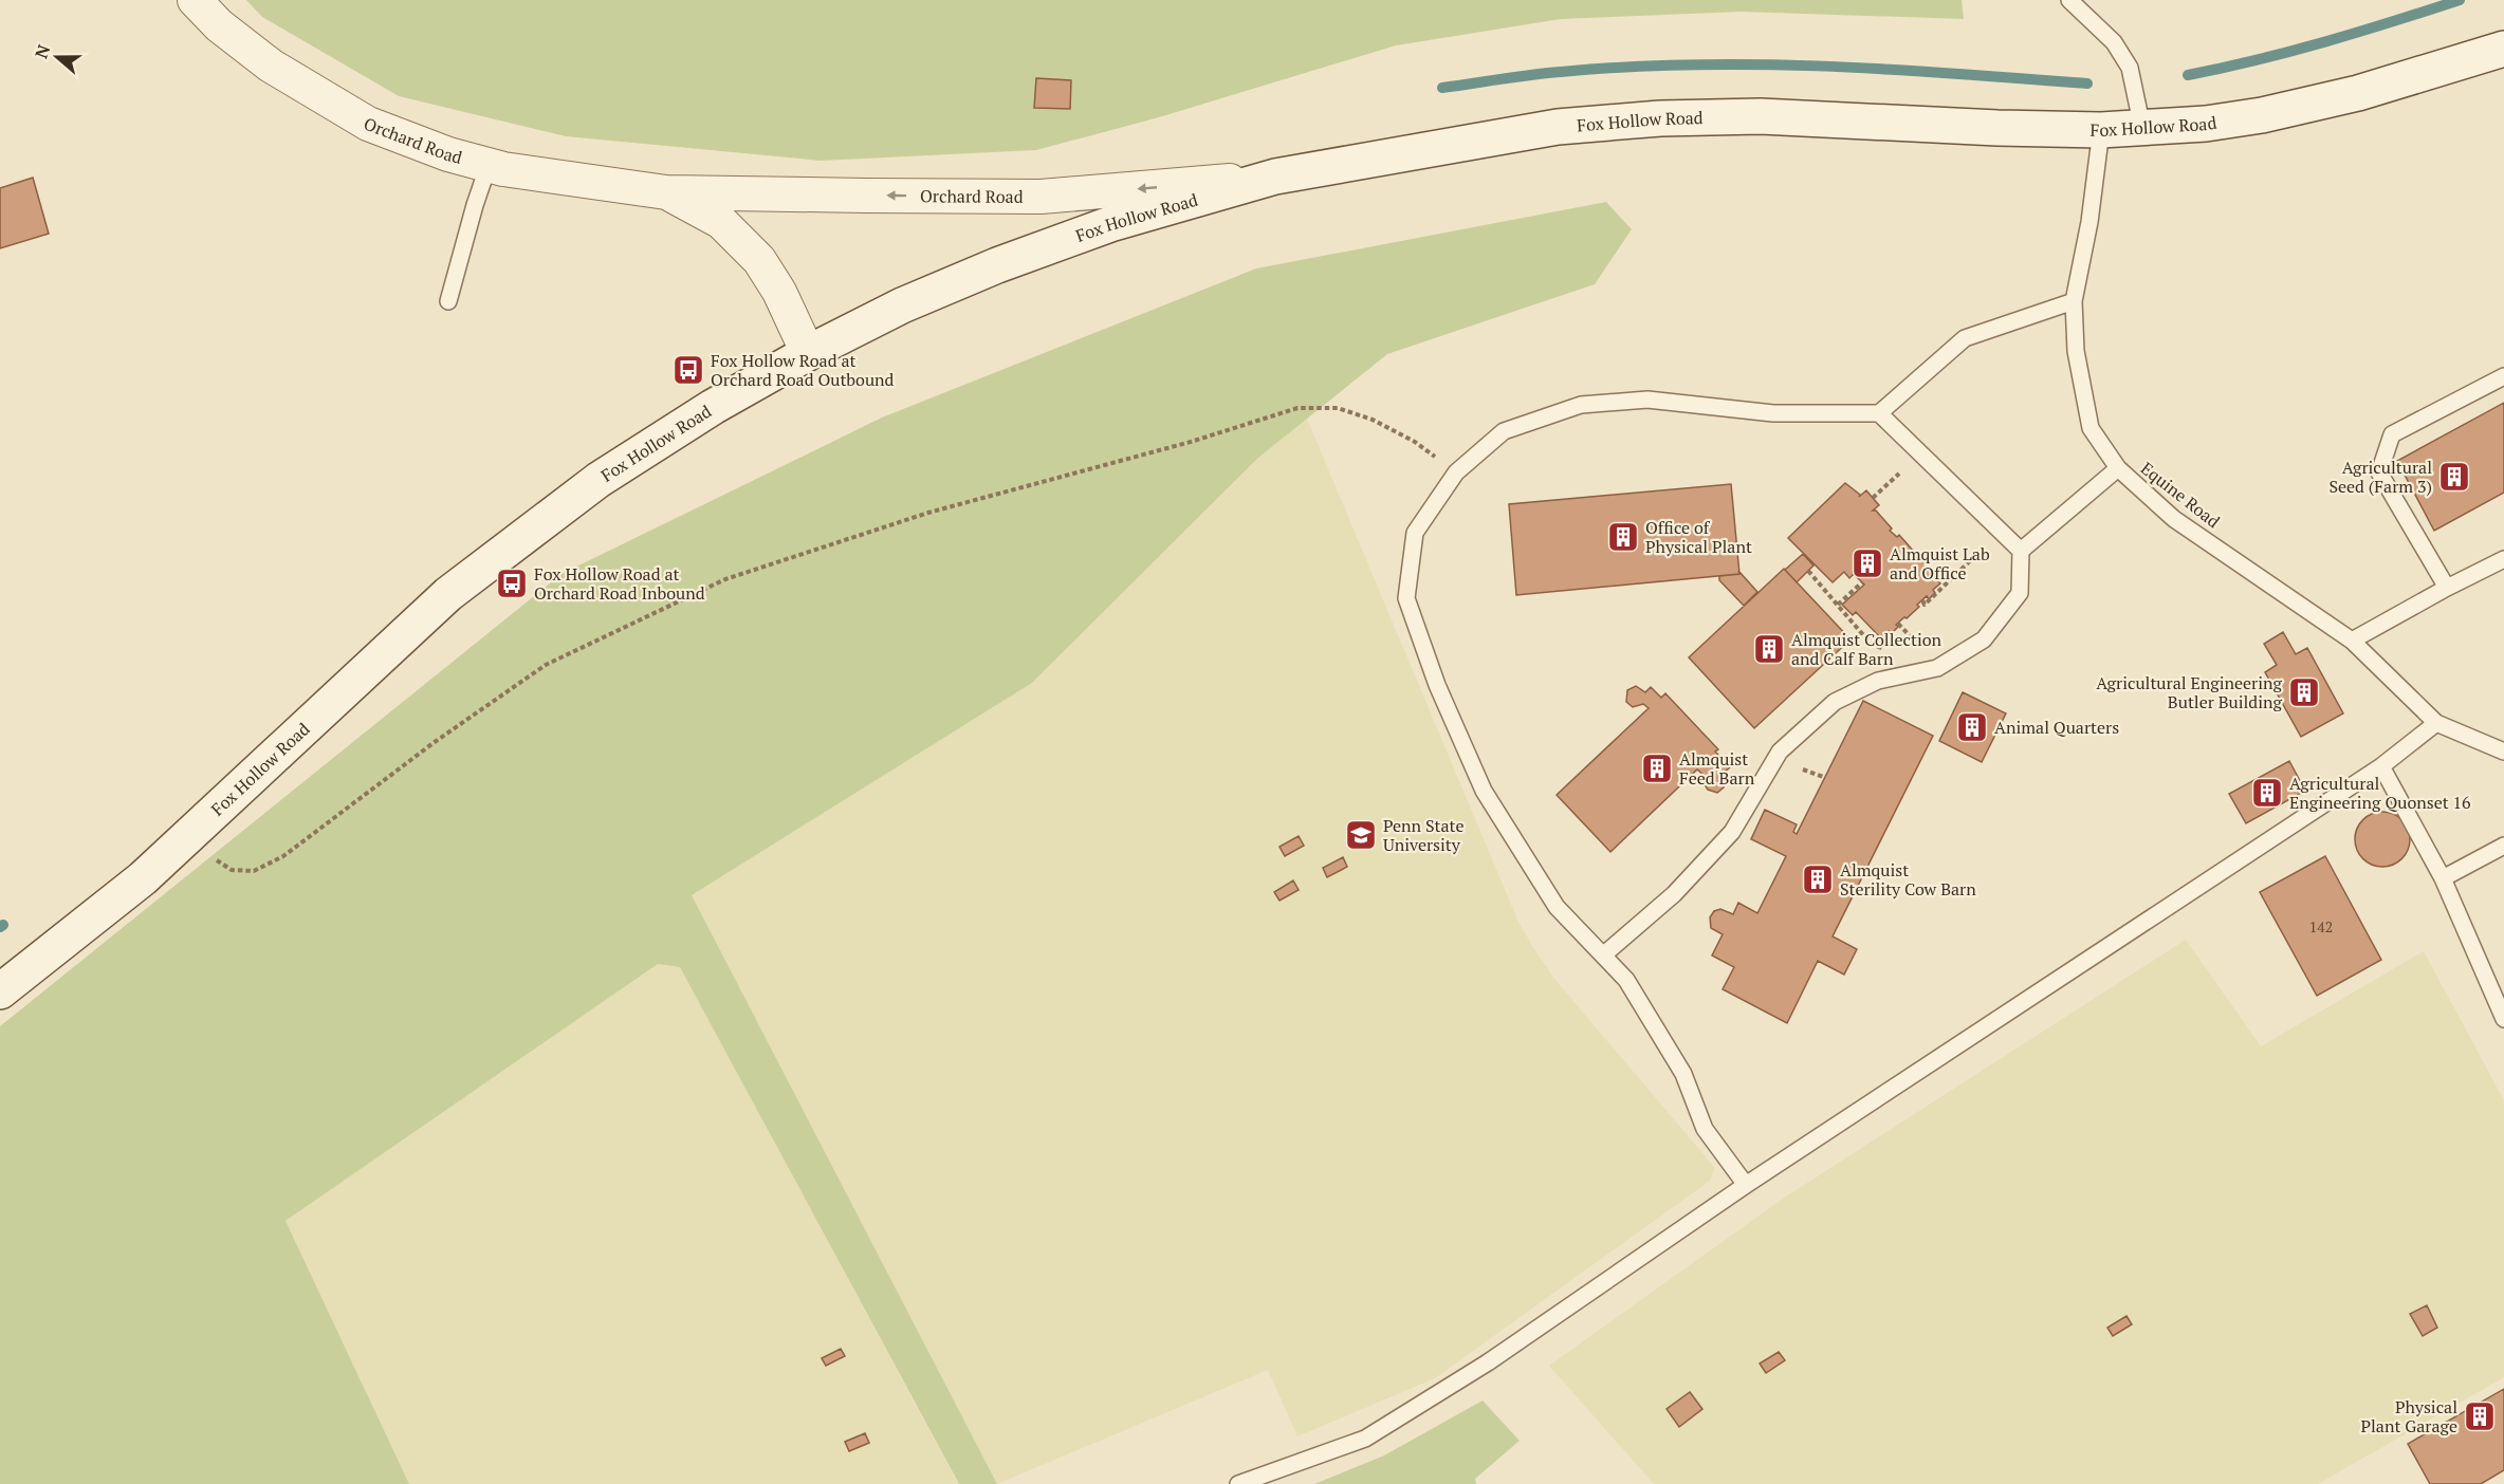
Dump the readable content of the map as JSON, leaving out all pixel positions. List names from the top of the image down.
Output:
{
  "streets": {
    "main road": ["Fox Hollow Road"],
    "street": ["Orchard Road"],
    "lane": ["Equine Road"]
  },
  "crossings": [
    ["Fox Hollow Road", "Orchard Road"],
    ["Fox Hollow Road", "Equine Road"]
  ],
  "one_way": ["Orchard Road"],
  "places": {
    "bus stop": ["Fox Hollow Road at Orchard Road Outbound", "Fox Hollow Road at Orchard Road Inbound"],
    "building": [
      "Agricultural Seed (Farm 3)",
      "Office of Physical Plant",
      "Almquist Lab and Office",
      "Almquist Collection and Calf Barn",
      "Agricultural Engineering Butler Building",
      "Animal Quarters",
      "Almquist Feed Barn",
      "Agricultural Engineering Quonset 16",
      "Almquist Sterility Cow Barn",
      "Physical Plant Garage"
    ],
    "school or university": ["Penn State University"]
  },
  "house_numbers": ["142"],
  "north": "left"
}
